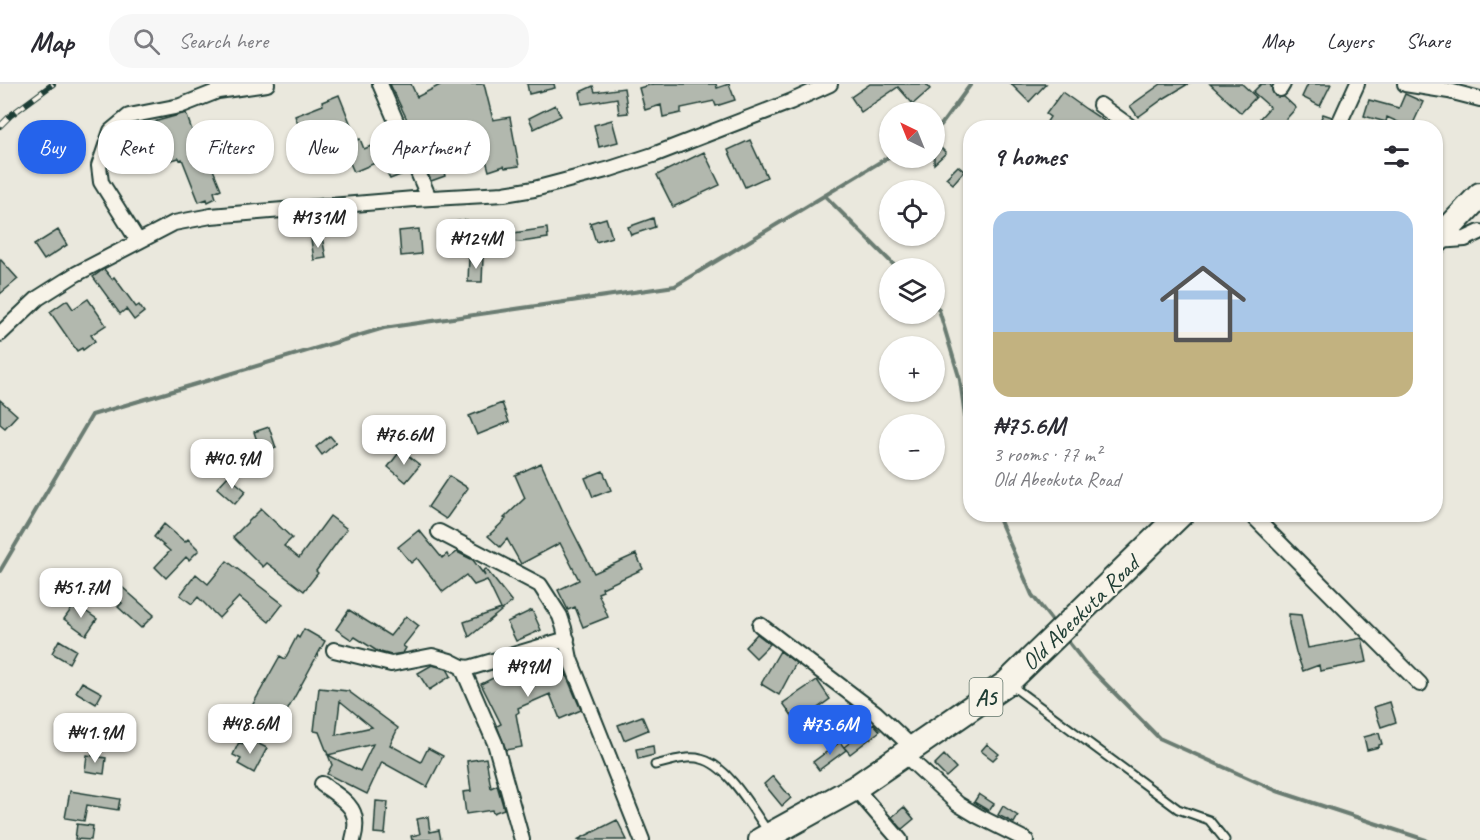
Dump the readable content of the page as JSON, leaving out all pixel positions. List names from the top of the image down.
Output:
{
  "streets": {
    "highway": ["Old Abeokuta Road", "A5"]
  },
  "north": "top left",
  "page": {
    "header": "Map",
    "search": "Search here",
    "nav": ["Map", "Layers", "Share"],
    "map_buttons": ["+", "−"],
    "chip": [
      "Buy",
      "Rent",
      "Filters",
      "New",
      "Apartment"
    ],
    "heading": "9 homes",
    "list": [
      {
        "name": "₦75.6M",
        "note": "3 rooms · 77 m² · Old Abeokuta Road"
      }
    ],
    "price": [
      "₦131M",
      "₦124M",
      "₦76.6M",
      "₦40.9M",
      "₦51.7M",
      "₦99M",
      "₦48.6M",
      "₦75.6M",
      "₦41.9M"
    ]
  }
}
